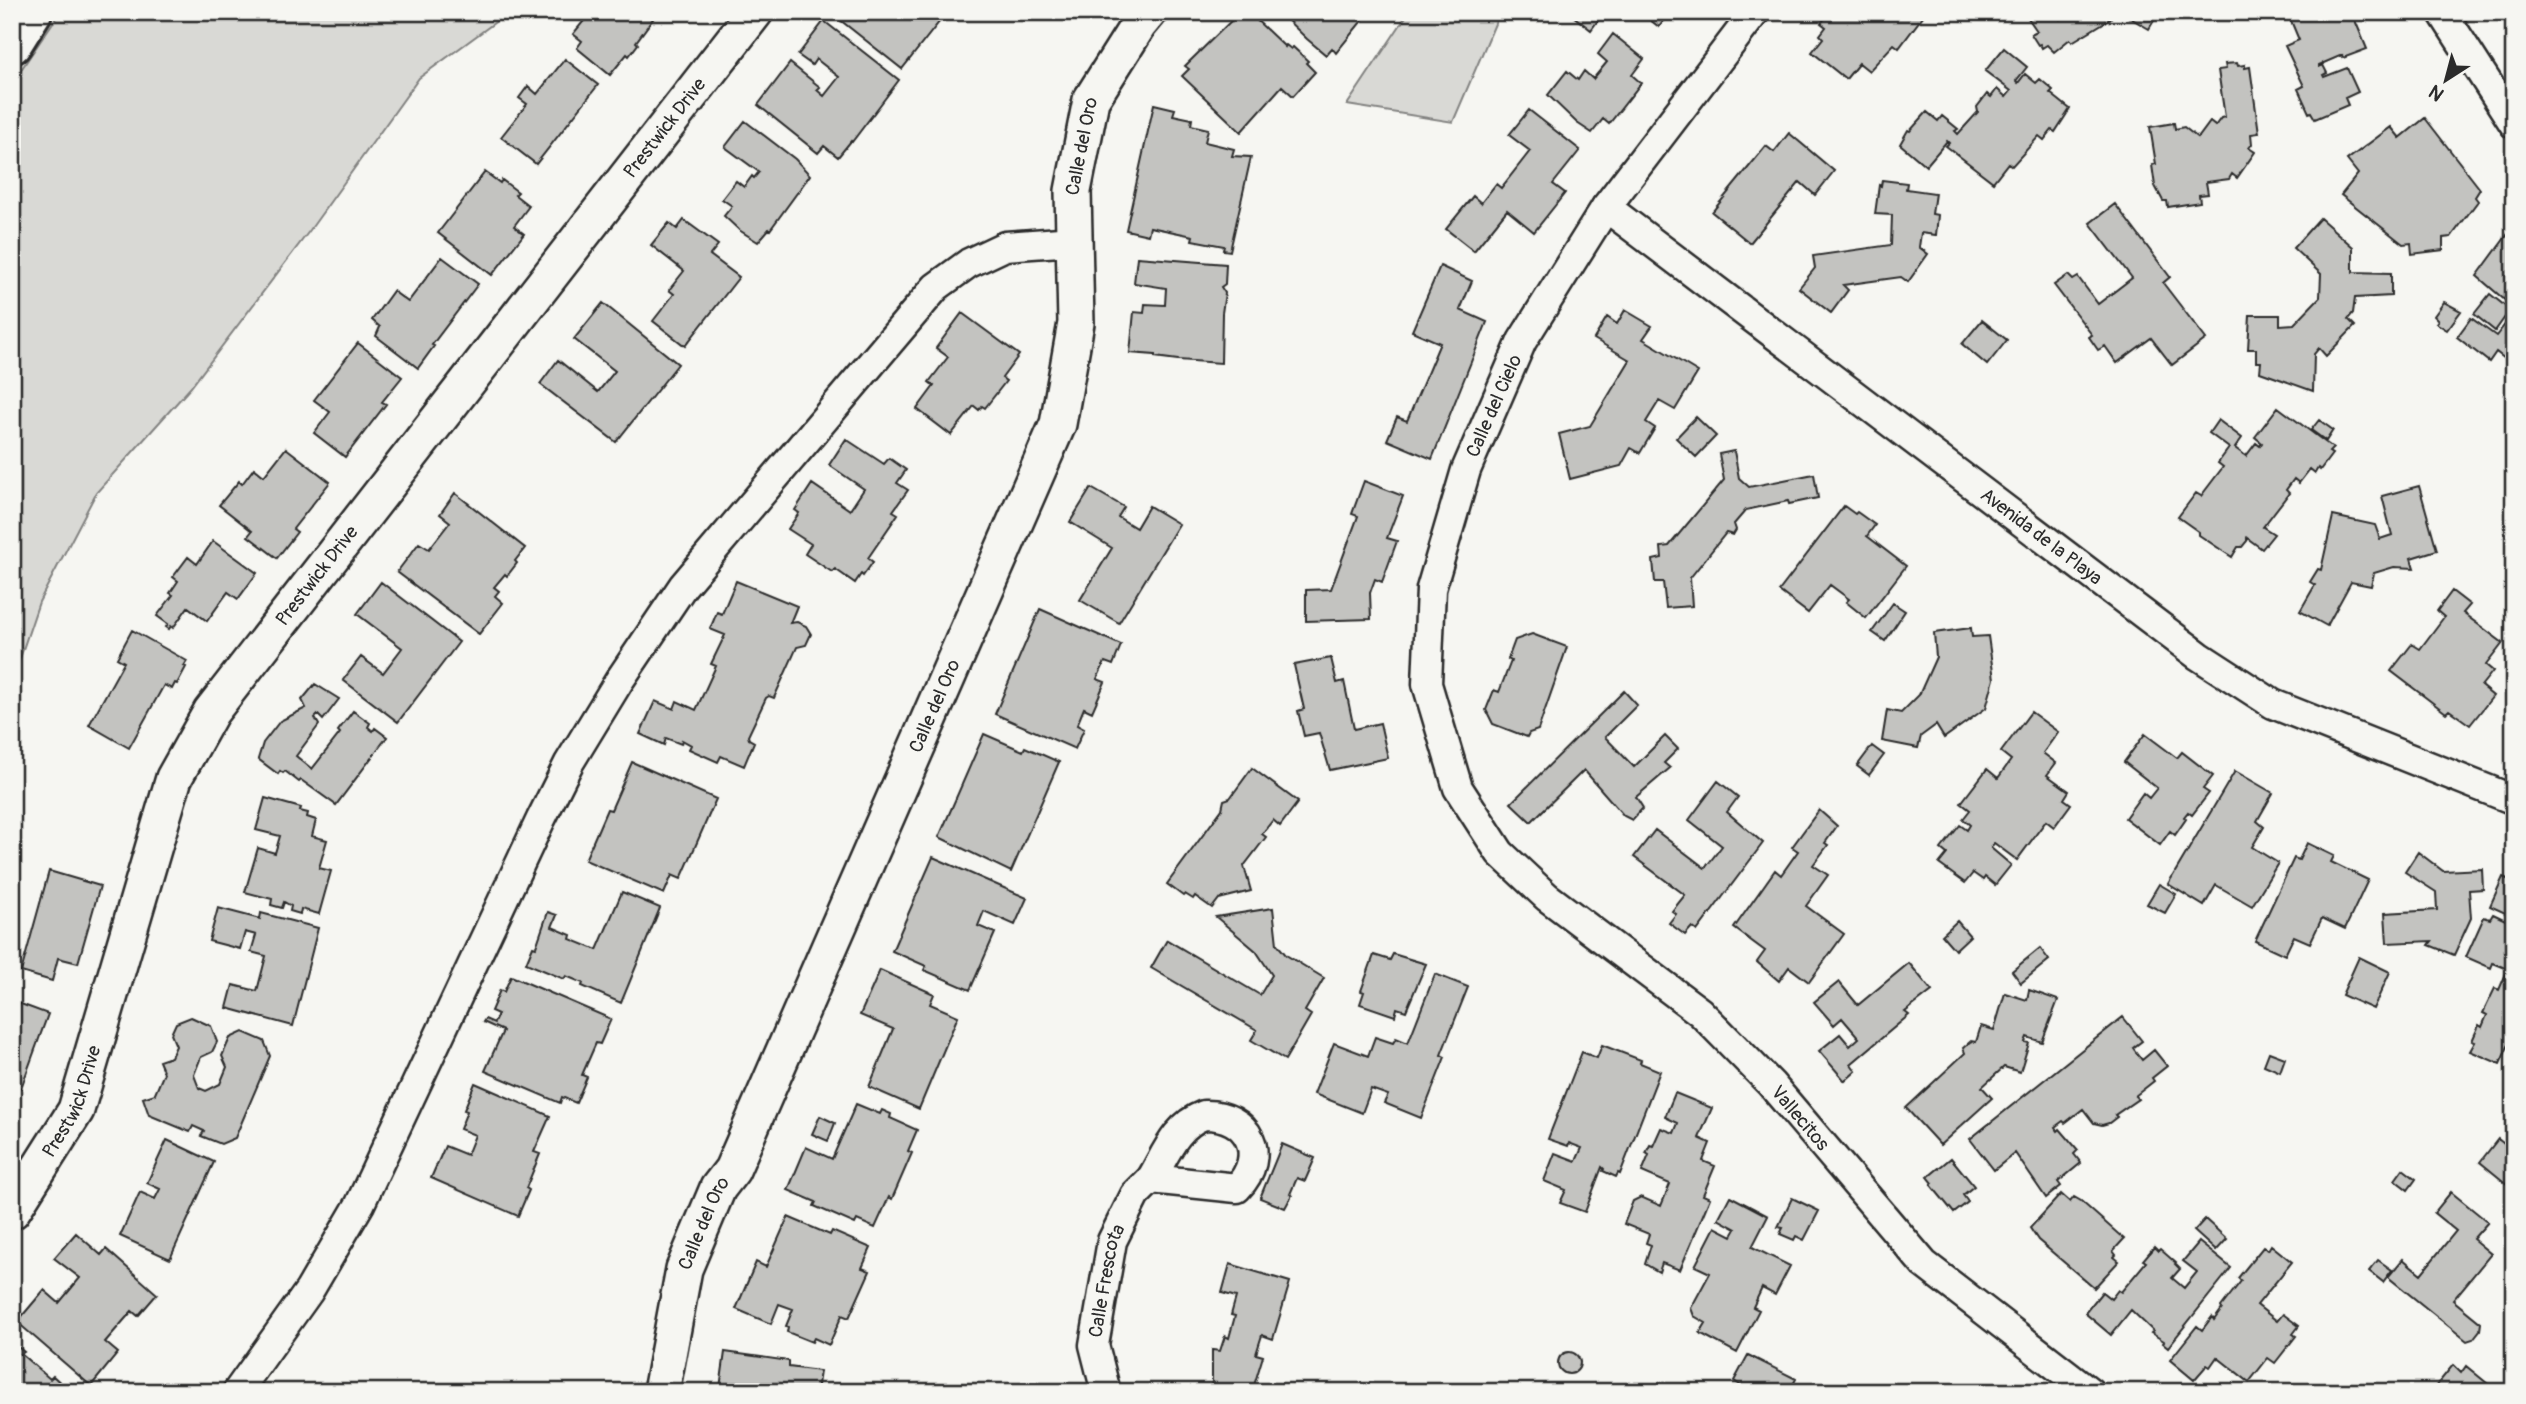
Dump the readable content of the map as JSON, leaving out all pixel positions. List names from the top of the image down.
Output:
{
  "streets": {
    "street": [
      "Prestwick Drive",
      "Calle del Oro",
      "Calle del Cielo",
      "Avenida de la Playa",
      "Vallecitos",
      "Calle Frescota"
    ]
  },
  "crossings": [
    ["Calle del Cielo", "Avenida de la Playa"],
    ["Calle del Cielo", "Vallecitos"]
  ],
  "north": "bottom left"
}
